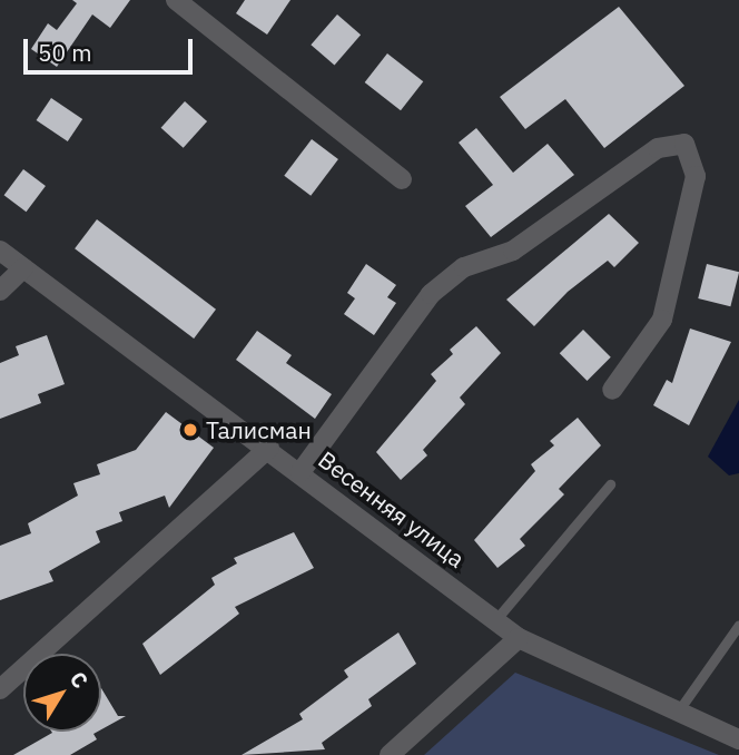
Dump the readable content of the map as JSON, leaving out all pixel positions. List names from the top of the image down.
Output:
{
  "streets": {
    "street": ["Весенняя улица"]
  },
  "places": ["Талисман"],
  "scale_bar": "50 m",
  "north": "top right"
}
